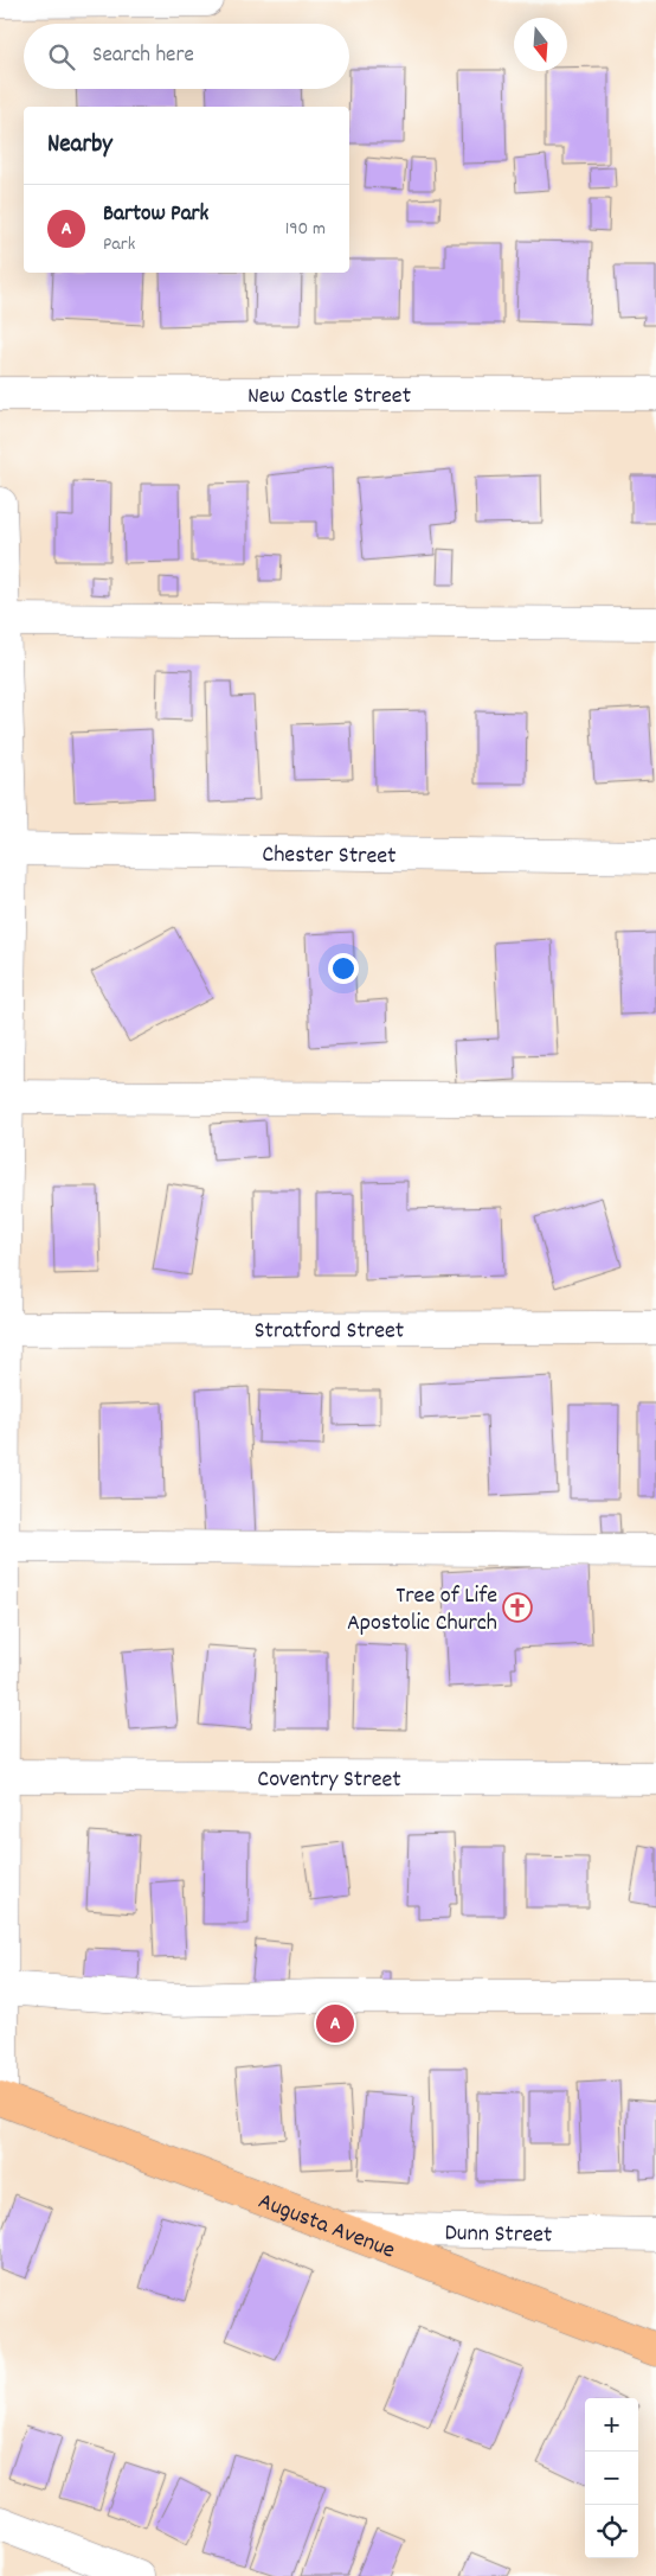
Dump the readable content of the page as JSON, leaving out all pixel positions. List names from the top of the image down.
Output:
{
  "streets": {
    "main road": ["Augusta Avenue"],
    "street": [
      "New Castle Street",
      "Chester Street",
      "Stratford Street",
      "Coventry Street",
      "Dunn Street"
    ]
  },
  "crossings": [
    ["Augusta Avenue", "Dunn Street"]
  ],
  "places": {
    "church": ["Tree of Life Apostolic Church"]
  },
  "north": "bottom",
  "page": {
    "search": "Search here",
    "heading": "Nearby",
    "list": [
      {
        "mark": "A",
        "name": "Bartow Park",
        "note": "Park",
        "value": "190 m"
      }
    ],
    "pins": "A",
    "map_buttons": ["+", "−"]
  }
}
